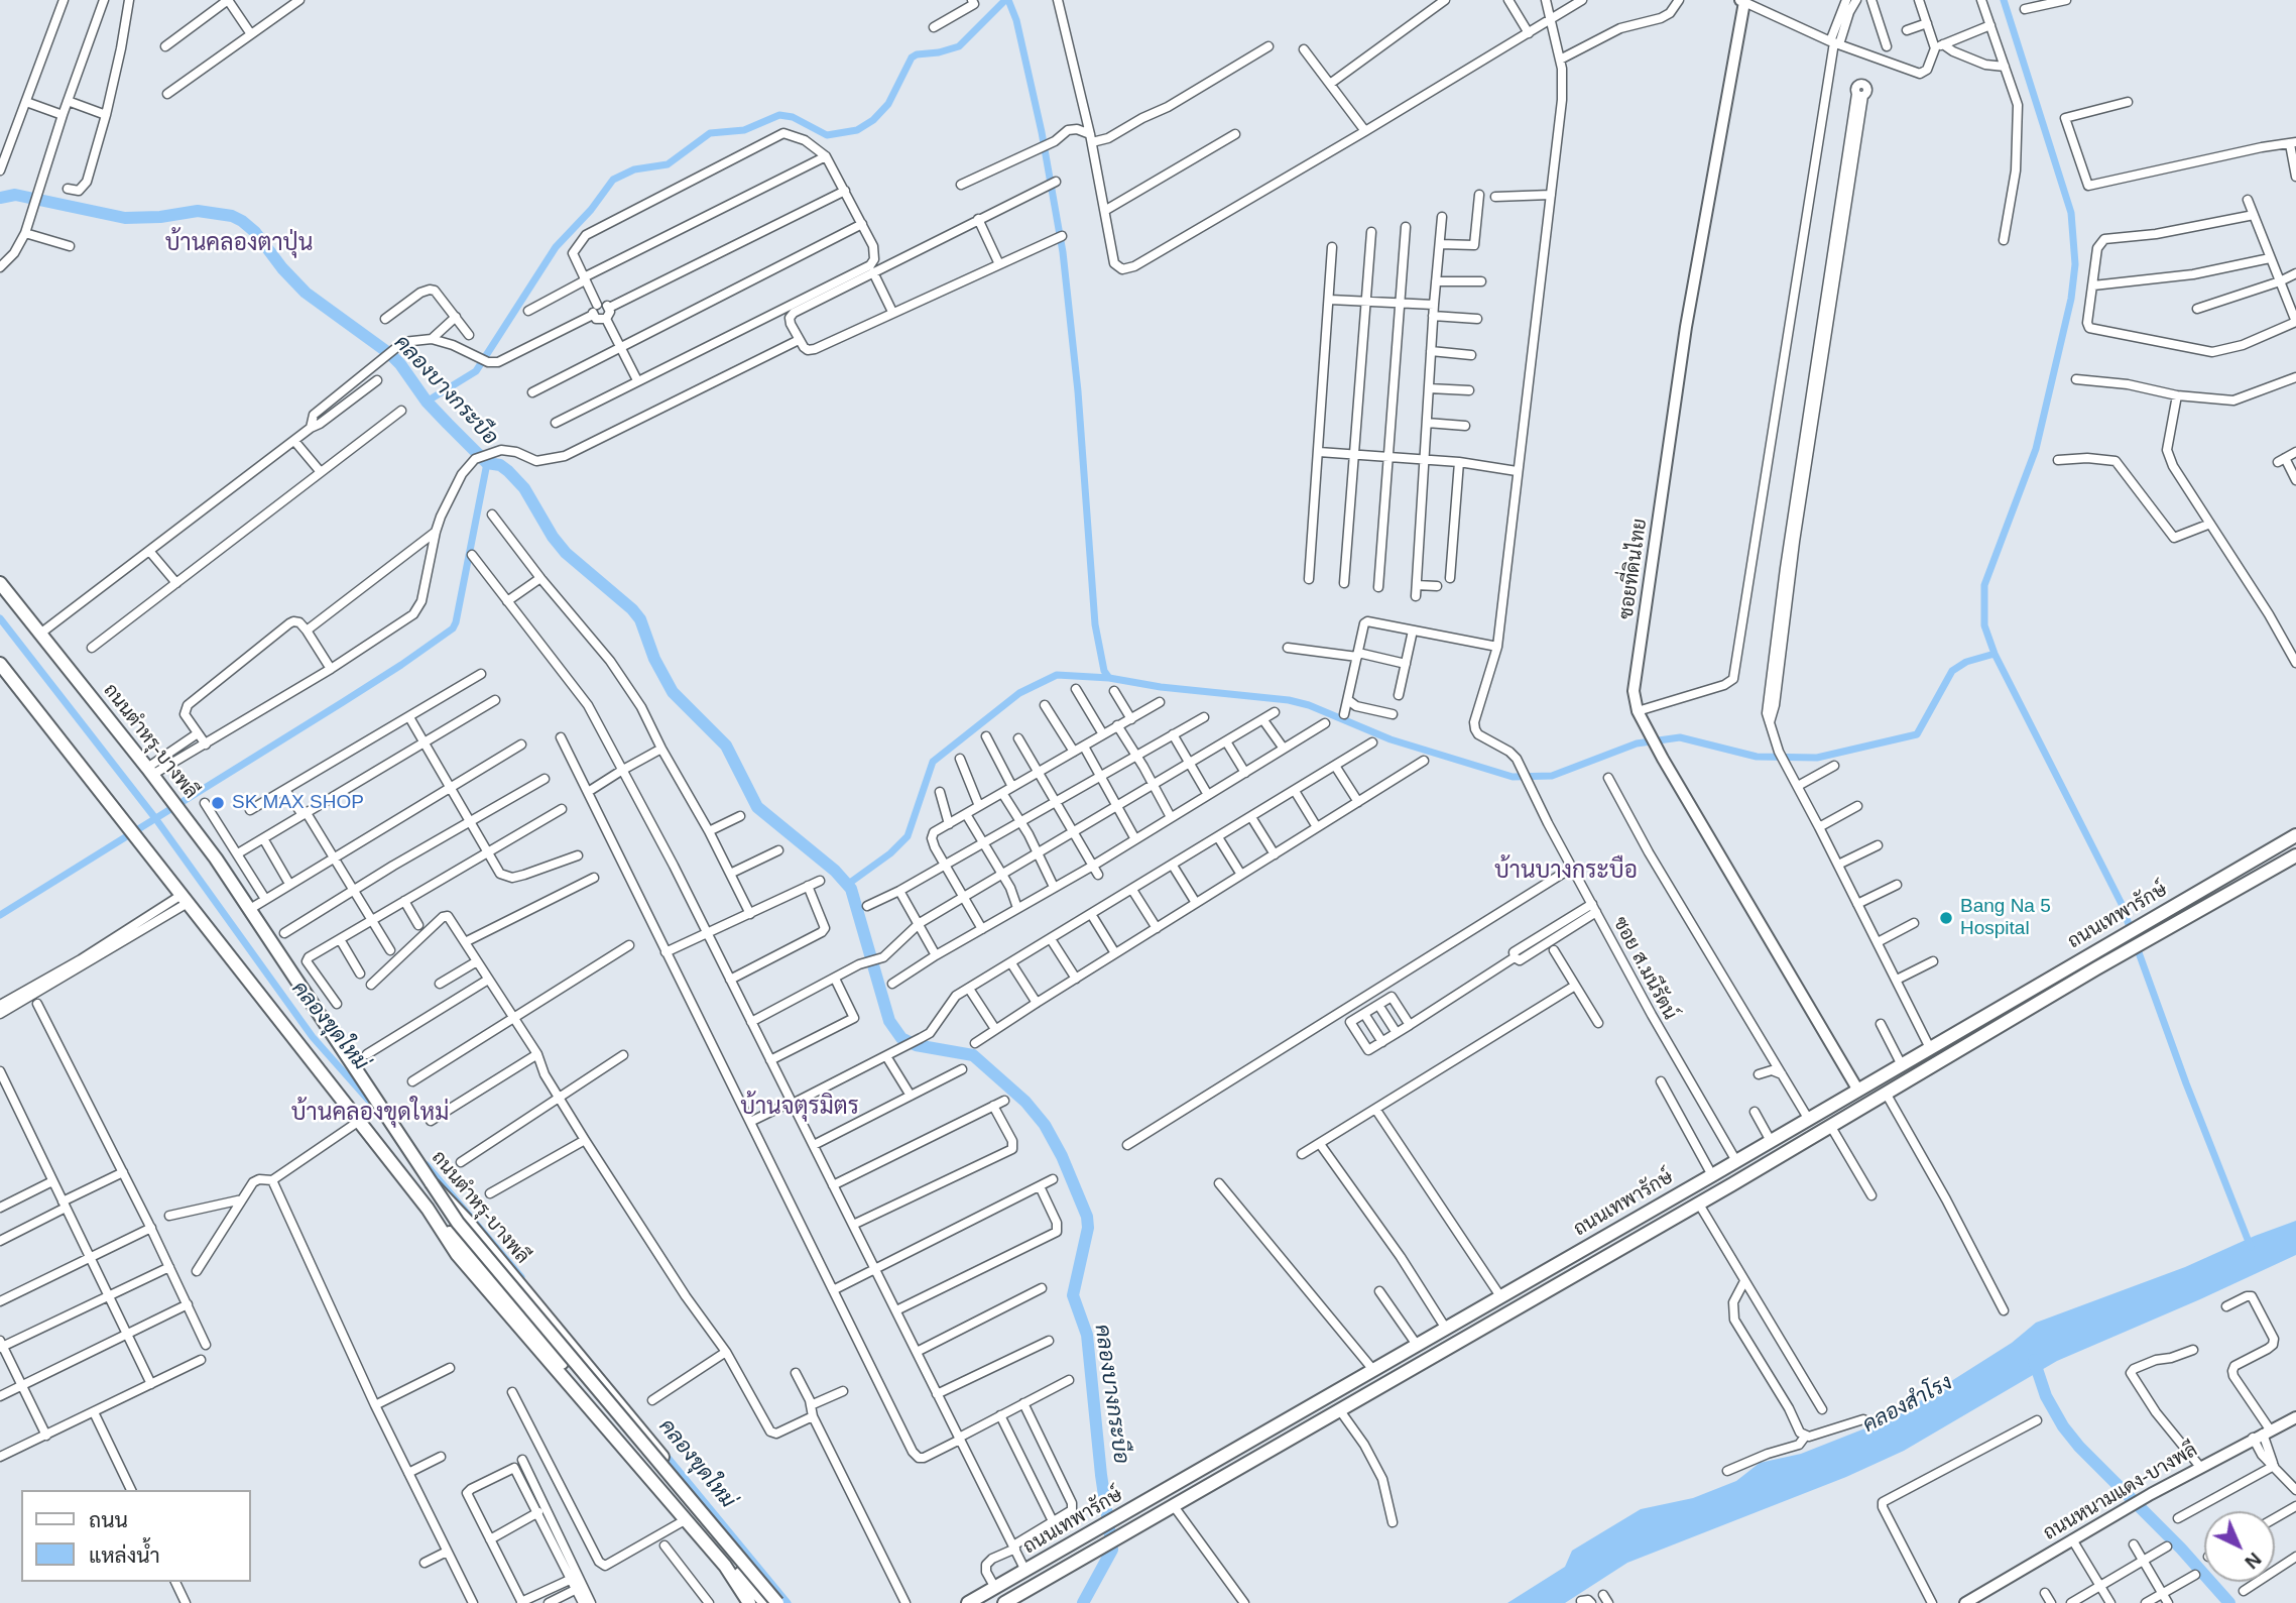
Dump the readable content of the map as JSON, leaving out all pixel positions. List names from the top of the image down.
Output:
{
  "streets": {
    "main road": ["ถนนตำหรุ-บางพลี", "ถนนเทพารักษ์"],
    "street": ["ซอยที่ดินไทย", "ซอย ส.มนีรัตน์", "ถนนหนามแดง-บางพลี"]
  },
  "crossings": [
    ["ซอยที่ดินไทย", "ถนนเทพารักษ์"],
    ["ถนนเทพารักษ์", "ซอย ส.มนีรัตน์"]
  ],
  "districts": [
    "บ้านคลองตาปุ่น",
    "บ้านบางกระบือ",
    "บ้านจตุรมิตร",
    "บ้านคลองขุดใหม่"
  ],
  "water": ["คลองบางกระบือ", "คลองขุดใหม่", "คลองสำโรง"],
  "places": ["SK MAX SHOP", "Bang Na 5 Hospital"],
  "legend": ["ถนน", "แหล่งน้ำ"],
  "north": "bottom right"
}
